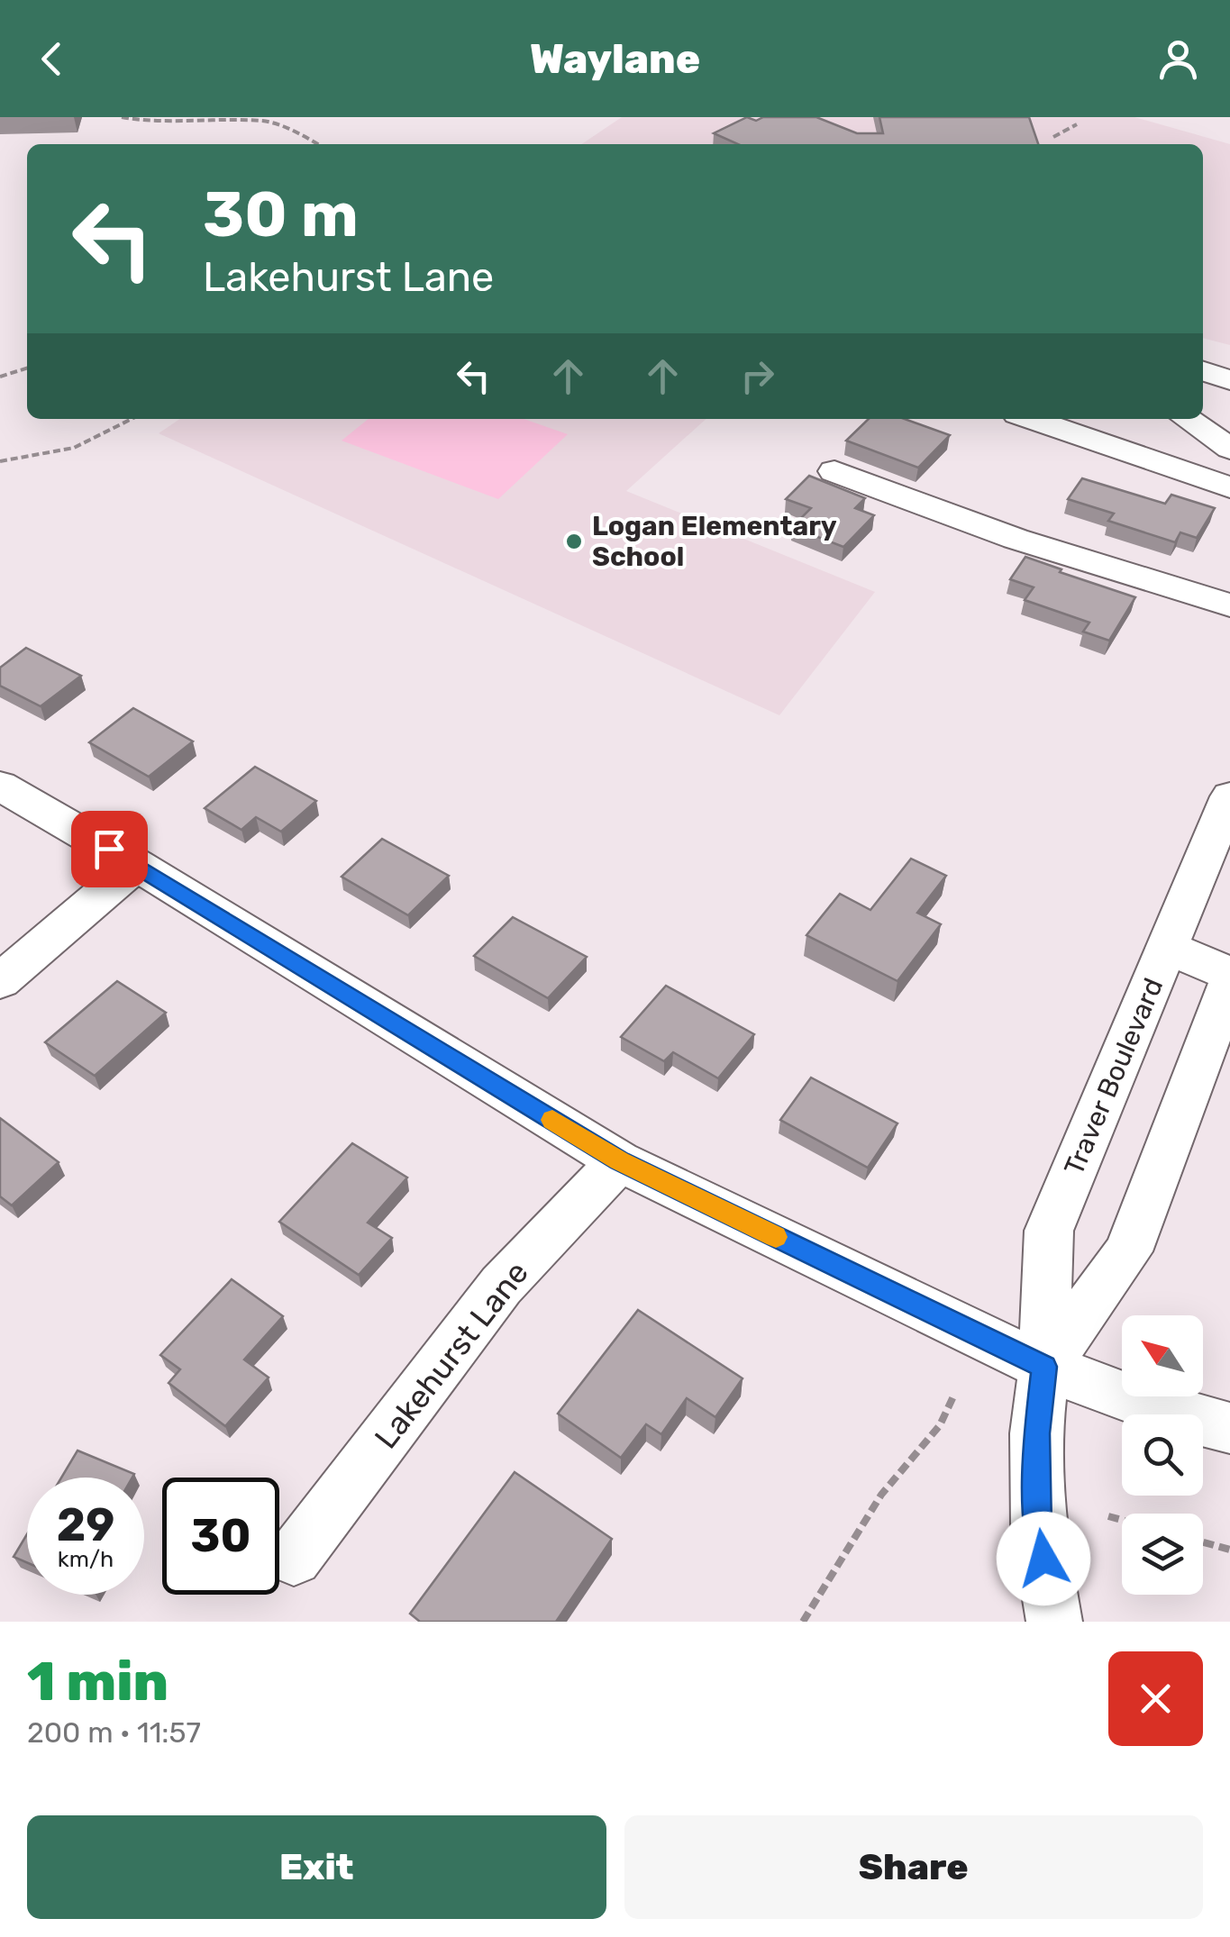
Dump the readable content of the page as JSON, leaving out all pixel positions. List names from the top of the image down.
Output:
{
  "streets": {
    "street": ["Traver Boulevard", "Lakehurst Lane"]
  },
  "places": ["Logan Elementary School"],
  "north": "top left",
  "page": {
    "header": "Waylane",
    "turn": ["30 m", "Lakehurst Lane"],
    "speed": "29 km/h",
    "limit": "30",
    "heading": ["1 min", "200 m · 11:57"],
    "buttons": ["Exit", "Share"]
  }
}
